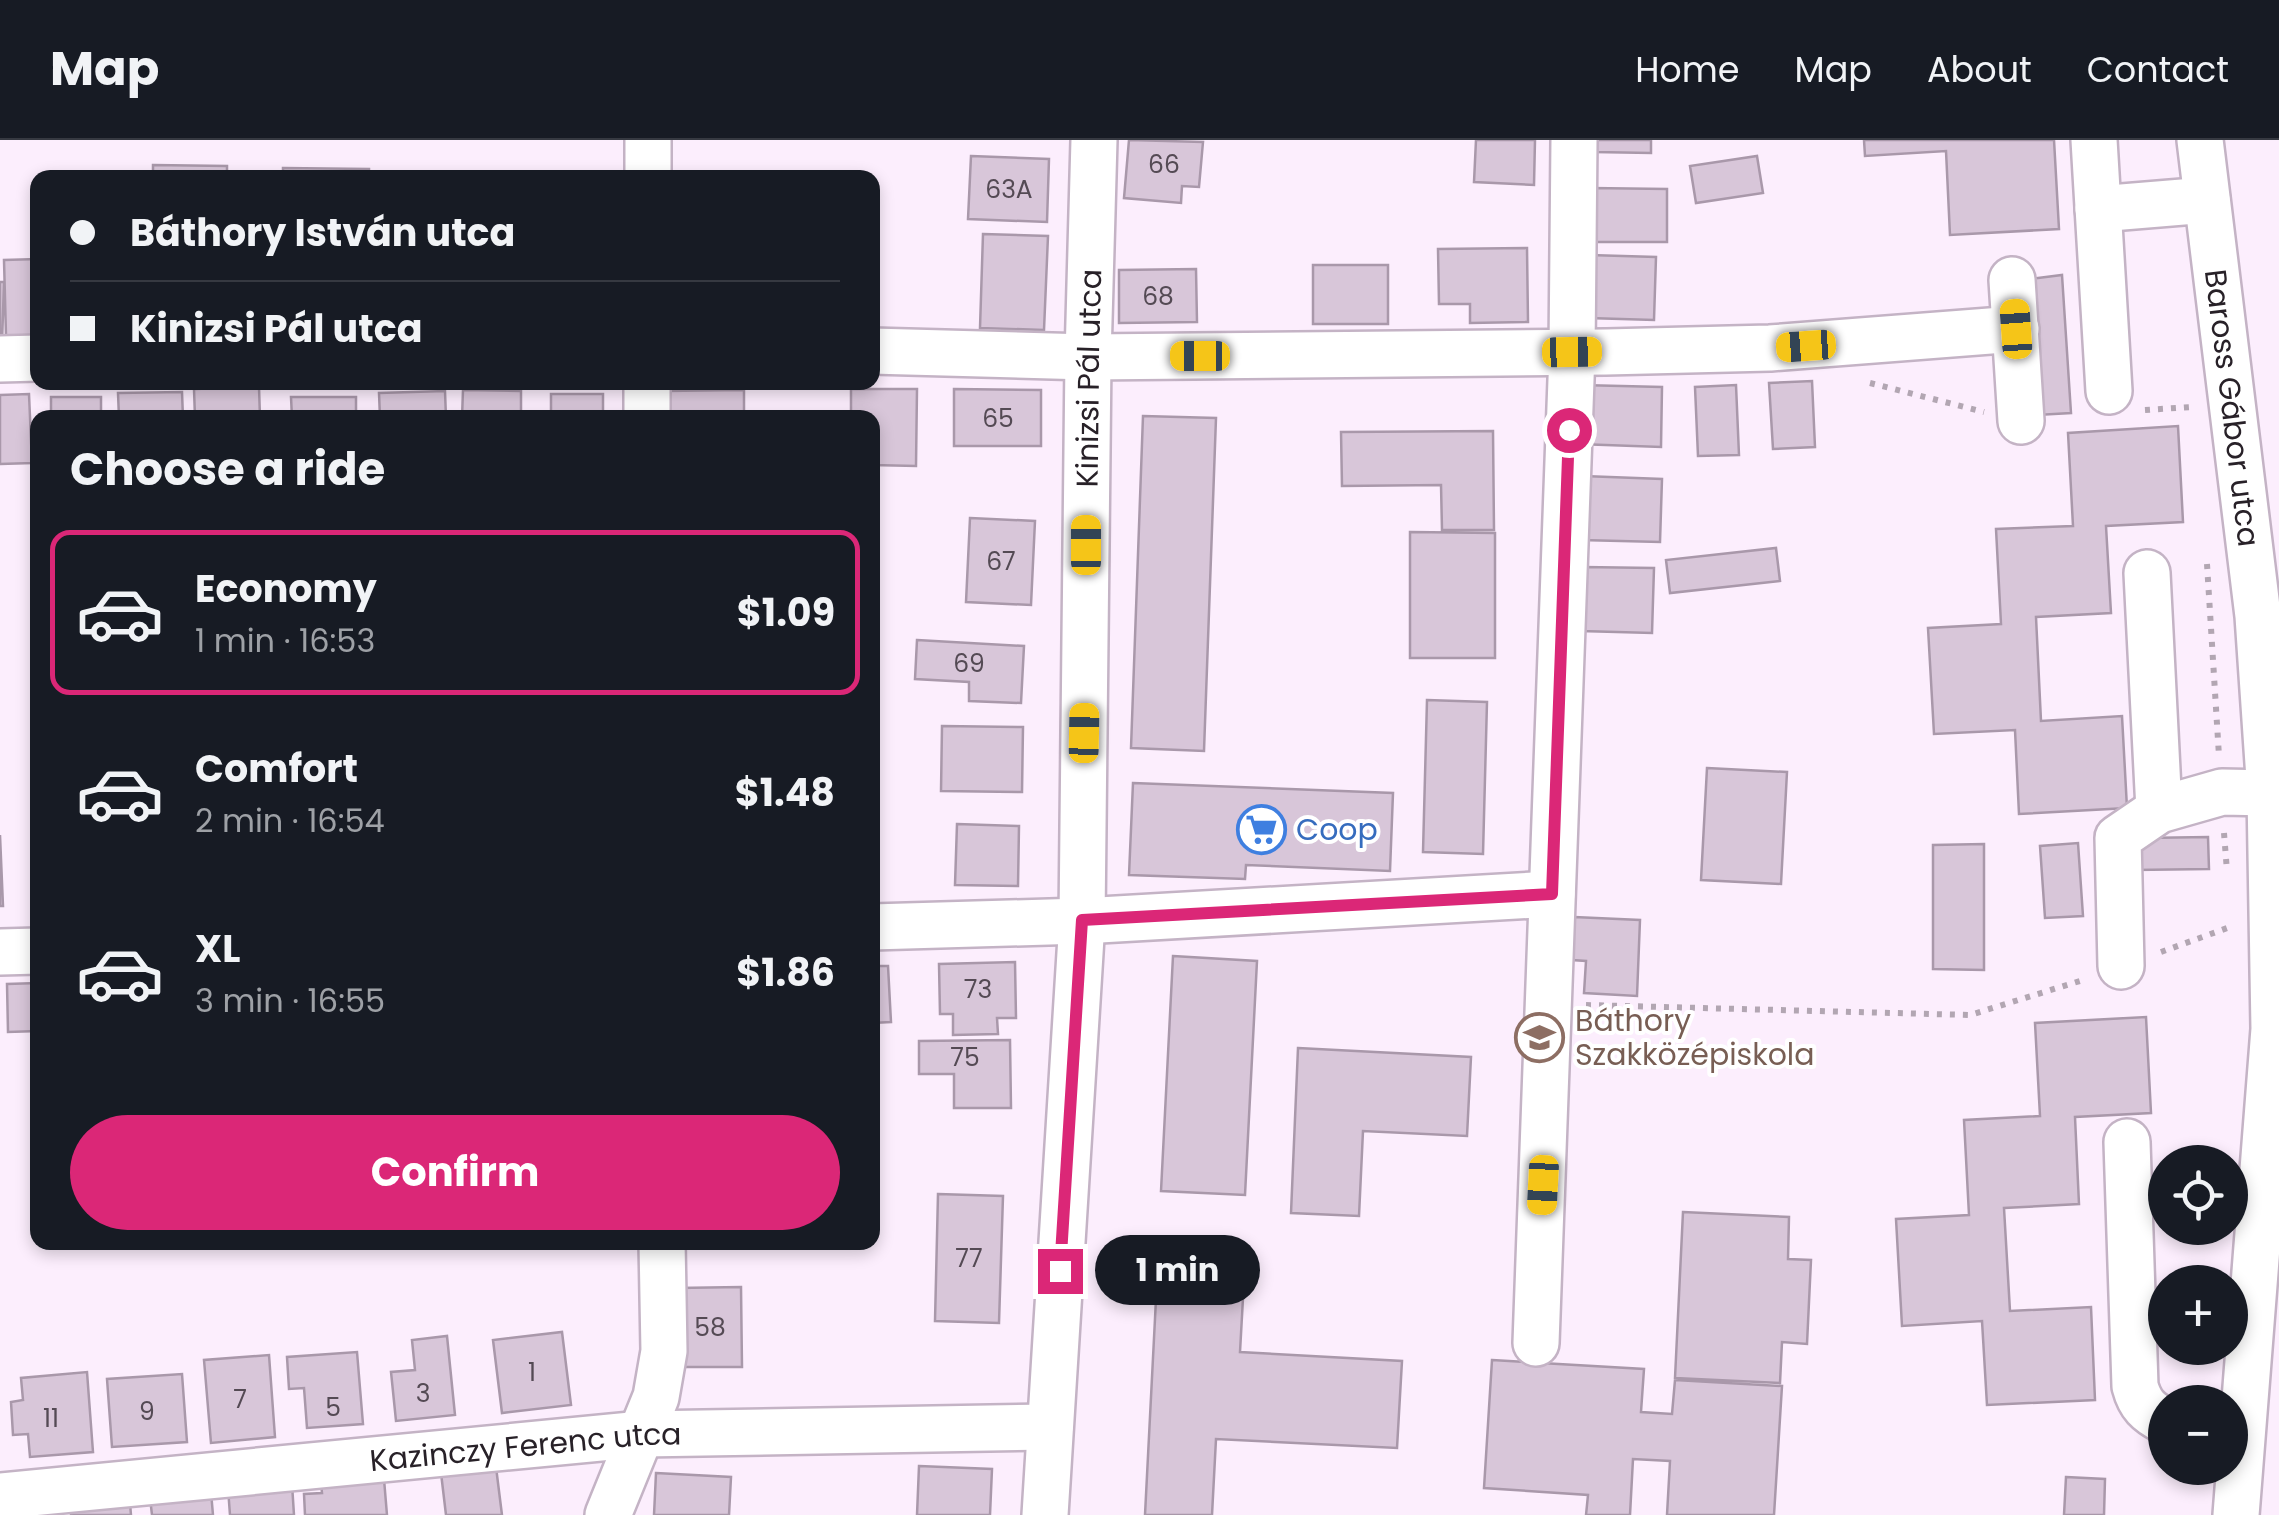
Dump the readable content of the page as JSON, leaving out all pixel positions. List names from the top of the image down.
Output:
{
  "streets": {
    "street": ["Kinizsi Pál utca", "Baross Gábor utca", "Kazinczy Ferenc utca"]
  },
  "crossings": [
    ["Kinizsi Pál utca", "Kazinczy Ferenc utca"]
  ],
  "places": {
    "supermarket": ["Coop"],
    "school or university": ["Báthory Szakközépiskola"]
  },
  "house_numbers": [
    "66",
    "63A",
    "68",
    "65",
    "67",
    "69",
    "73",
    "75",
    "77",
    "58",
    "1",
    "3",
    "7",
    "5",
    "9",
    "11"
  ],
  "page": {
    "header": "Map",
    "nav": [
      "Home",
      "Map",
      "About",
      "Contact"
    ],
    "banner": ["Báthory István utca", "Kinizsi Pál utca"],
    "heading": "Choose a ride",
    "list": [
      {
        "name": "Economy",
        "note": "1 min · 16:53",
        "value": "$1.09"
      },
      {
        "name": "Comfort",
        "note": "2 min · 16:54",
        "value": "$1.48"
      },
      {
        "name": "XL",
        "note": "3 min · 16:55",
        "value": "$1.86"
      }
    ],
    "buttons": "Confirm",
    "map_buttons": ["+", "−"],
    "bubble": "1 min"
  }
}
